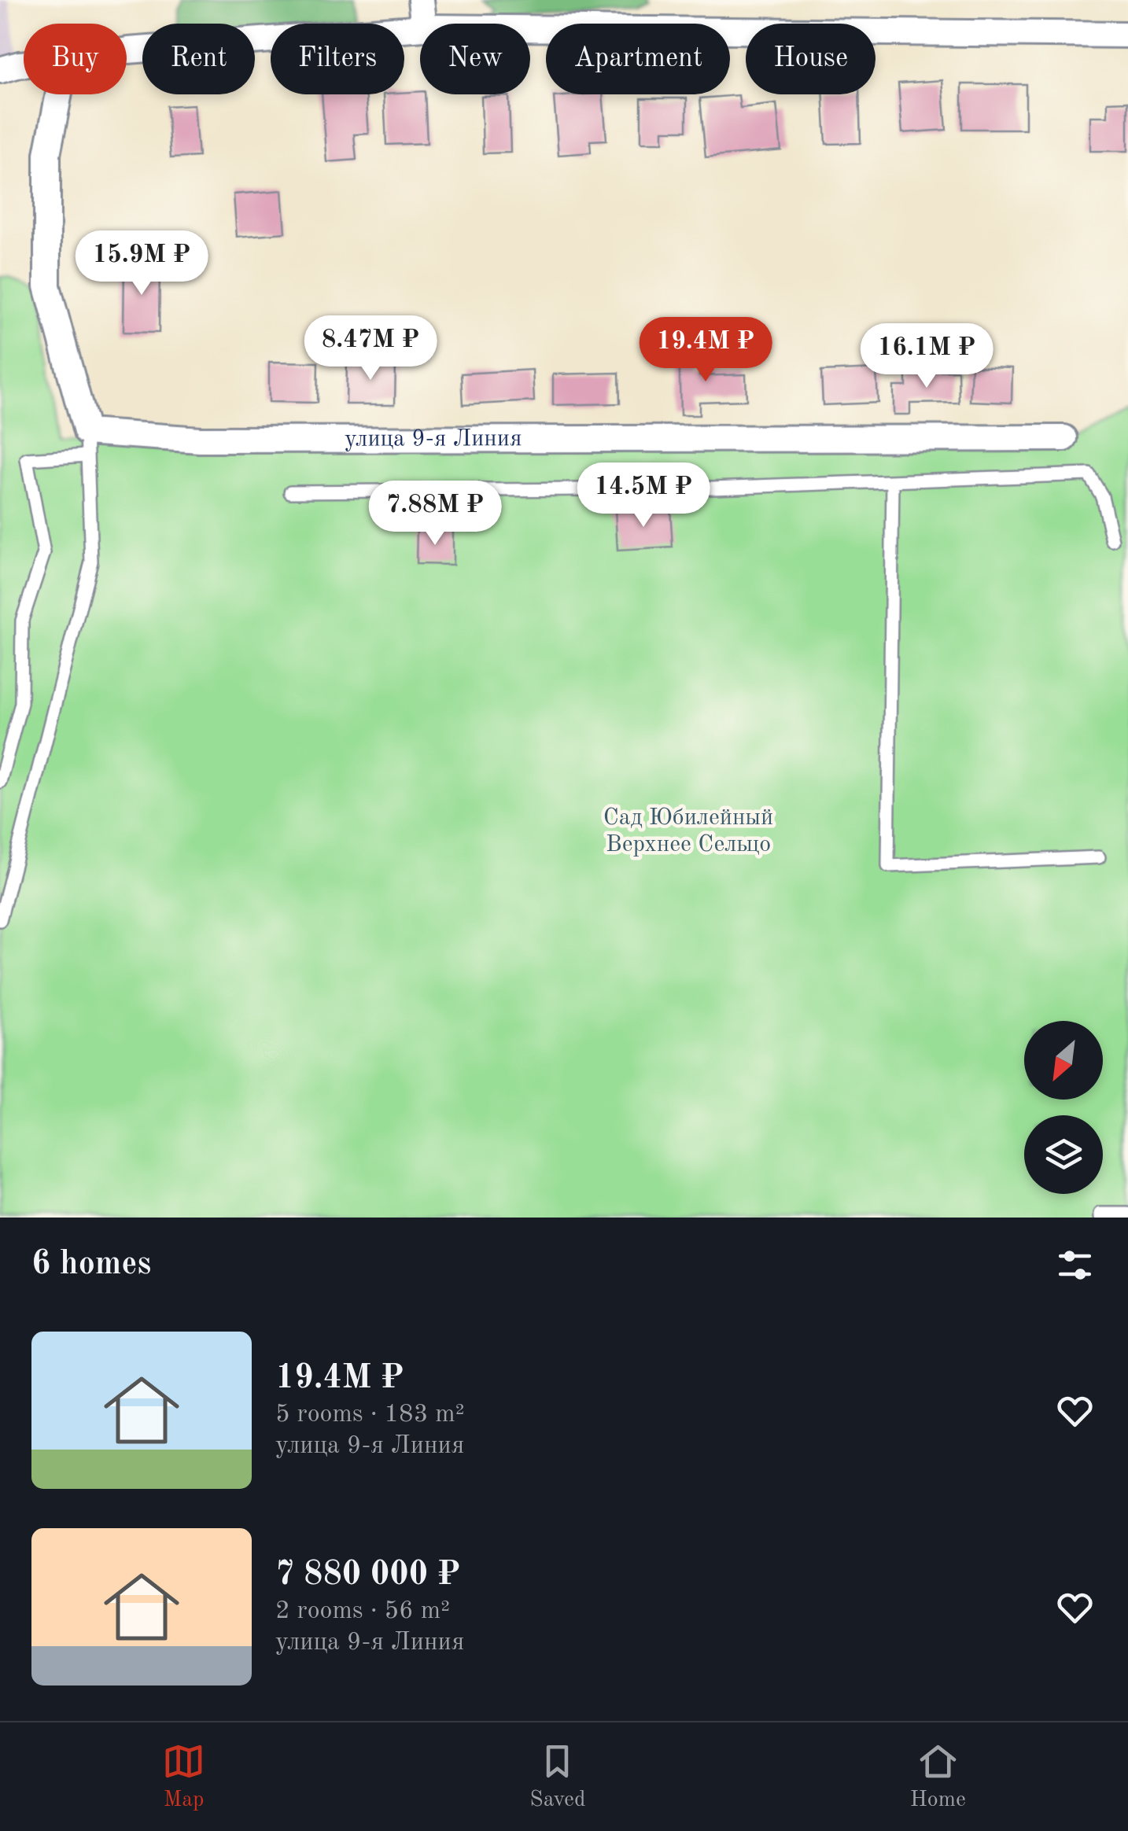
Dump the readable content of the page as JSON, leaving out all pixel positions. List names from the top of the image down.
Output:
{
  "streets": {
    "street": ["улица 9-я Линия"]
  },
  "parks": ["Сад Юбилейный Верхнее Сельцо"],
  "north": "bottom left",
  "page": {
    "chip": [
      "Buy",
      "Rent",
      "Filters",
      "New",
      "Apartment",
      "House"
    ],
    "price": [
      "15.9M ₽",
      "8.47M ₽",
      "19.4M ₽",
      "16.1M ₽",
      "14.5M ₽",
      "7.88M ₽"
    ],
    "heading": "6 homes",
    "list": [
      {
        "name": "19.4M ₽",
        "note": "5 rooms · 183 m² · улица 9-я Линия"
      },
      {
        "name": "7 880 000 ₽",
        "note": "2 rooms · 56 m² · улица 9-я Линия"
      }
    ],
    "tabs": ["Map", "Saved", "Home"]
  }
}
